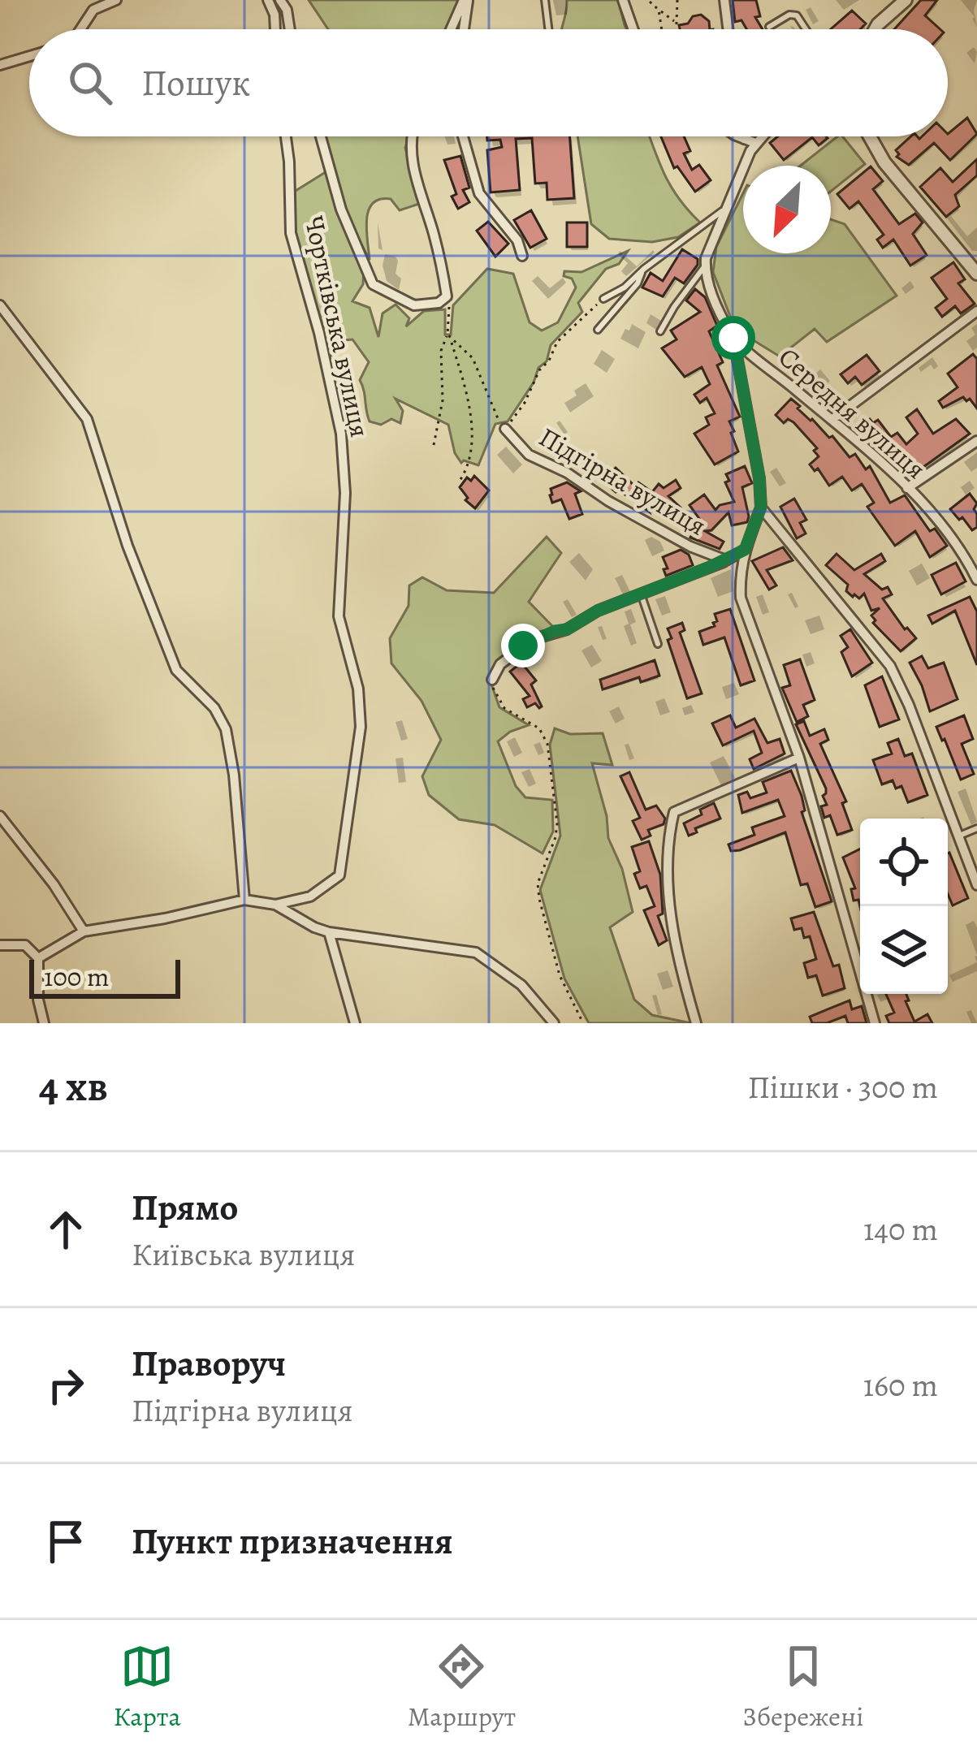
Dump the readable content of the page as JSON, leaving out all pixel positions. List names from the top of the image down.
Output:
{
  "streets": {
    "street": ["Чортківська вулиця", "Середня вулиця", "Підгірна вулиця"]
  },
  "scale_bar": "100 m",
  "north": "bottom left",
  "page": {
    "search": "Пошук",
    "scale": "100 m",
    "heading": ["4 хв", "Пішки · 300 m"],
    "list": [
      ["Прямо", "Київська вулиця", "140 m"],
      ["Праворуч", "Підгірна вулиця", "160 m"],
      "Пункт призначення"
    ],
    "nav": ["Карта", "Маршрут", "Збережені"]
  }
}
